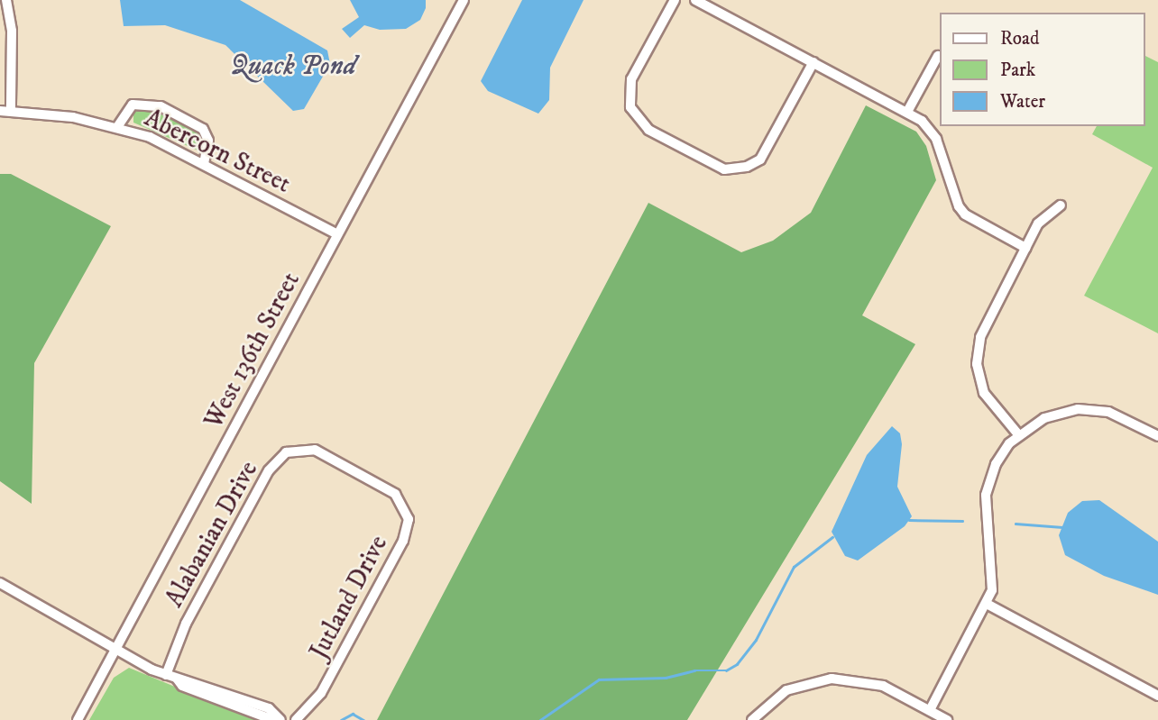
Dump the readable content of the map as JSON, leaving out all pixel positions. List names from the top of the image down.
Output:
{
  "streets": {
    "street": [
      "Abercorn Street",
      "West 136th Street",
      "Alabanian Drive",
      "Jutland Drive"
    ]
  },
  "crossings": [
    ["Abercorn Street", "West 136th Street"],
    ["Alabanian Drive", "Jutland Drive"]
  ],
  "water": ["Quack Pond"],
  "legend": ["Road", "Park", "Water"]
}
